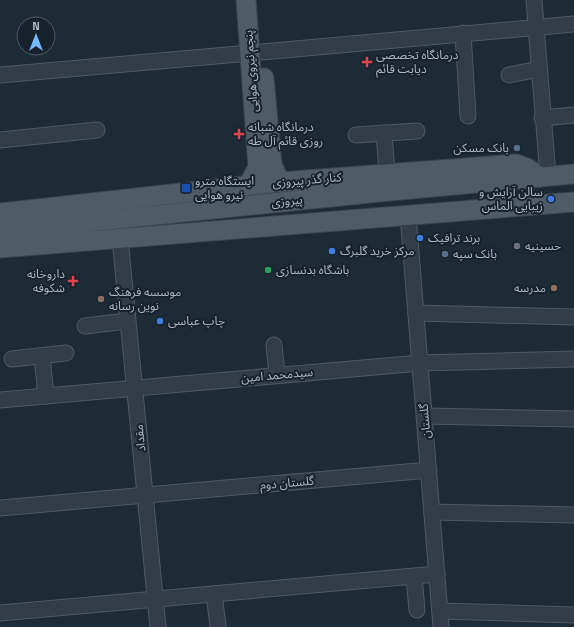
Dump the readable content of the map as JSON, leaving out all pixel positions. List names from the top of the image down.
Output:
{
  "streets": {
    "main road": ["پنجم نیروی هوایی", "کنار گذر پیروزی", "پیروزی"],
    "street": [
      "سیدمحمد امین",
      "گلستان",
      "مقداد",
      "گلستان دوم"
    ]
  },
  "crossings": [
    ["پنجم نیروی هوایی", "کنار گذر پیروزی"],
    ["کنار گذر پیروزی", "پیروزی"],
    ["پیروزی", "گلستان"],
    ["سیدمحمد امین", "گلستان"],
    ["سیدمحمد امین", "مقداد"],
    ["گلستان", "گلستان دوم"],
    ["مقداد", "گلستان دوم"]
  ],
  "places": {
    "health": ["درمانگاه تخصصی دیابت قائم", "درمانگاه شبانه روزی قائم آل طه", "داروخانه شکوفه"],
    "other": [
      "بانک مسکن",
      "سالن آرایش و زیبایی الماس",
      "برند ترافیک",
      "حسینیه",
      "مرکز خرید گلبرگ",
      "بانک سپه",
      "باشگاه بدنسازی",
      "مدرسه",
      "موسسه فرهنگ نوین رسانه",
      "چاپ عباسی"
    ],
    "transit": ["ایستگاه مترو نیرو هوایی"]
  },
  "north": "top"
}
